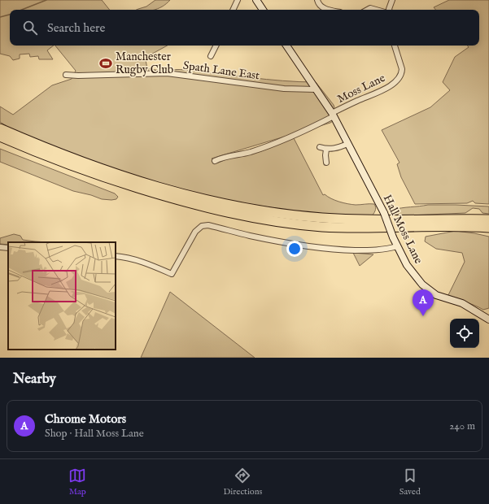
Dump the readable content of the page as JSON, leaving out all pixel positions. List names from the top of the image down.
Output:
{
  "streets": {
    "street": ["Spath Lane East", "Moss Lane", "Hall Moss Lane"]
  },
  "crossings": [
    ["Spath Lane East", "Hall Moss Lane"],
    ["Moss Lane", "Hall Moss Lane"]
  ],
  "places": {
    "sports": ["Manchester Rugby Club"]
  },
  "page": {
    "search": "Search here",
    "pins": "A",
    "heading": "Nearby",
    "list": [
      {
        "mark": "A",
        "name": "Chrome Motors",
        "note": "Shop · Hall Moss Lane",
        "value": "240 m"
      }
    ],
    "nav": ["Map", "Directions", "Saved"]
  }
}
